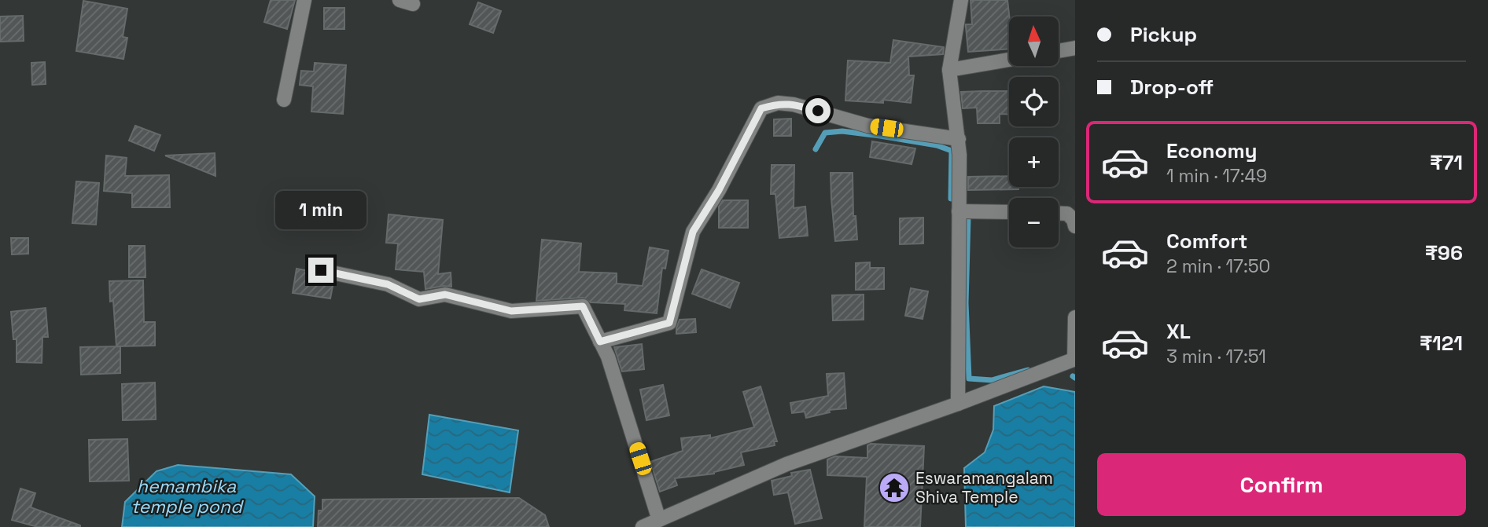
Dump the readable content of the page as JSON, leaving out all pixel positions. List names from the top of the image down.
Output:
{
  "water": ["hemambika temple pond"],
  "places": {
    "temple": ["Eswaramangalam Shiva Temple"]
  },
  "north": "top",
  "page": {
    "banner": ["Pickup", "Drop-off"],
    "map_buttons": ["+", "−"],
    "list": [
      {
        "name": "Economy",
        "note": "1 min · 17:49",
        "value": "₹71"
      },
      {
        "name": "Comfort",
        "note": "2 min · 17:50",
        "value": "₹96"
      },
      {
        "name": "XL",
        "note": "3 min · 17:51",
        "value": "₹121"
      }
    ],
    "bubble": "1 min",
    "buttons": "Confirm"
  }
}
